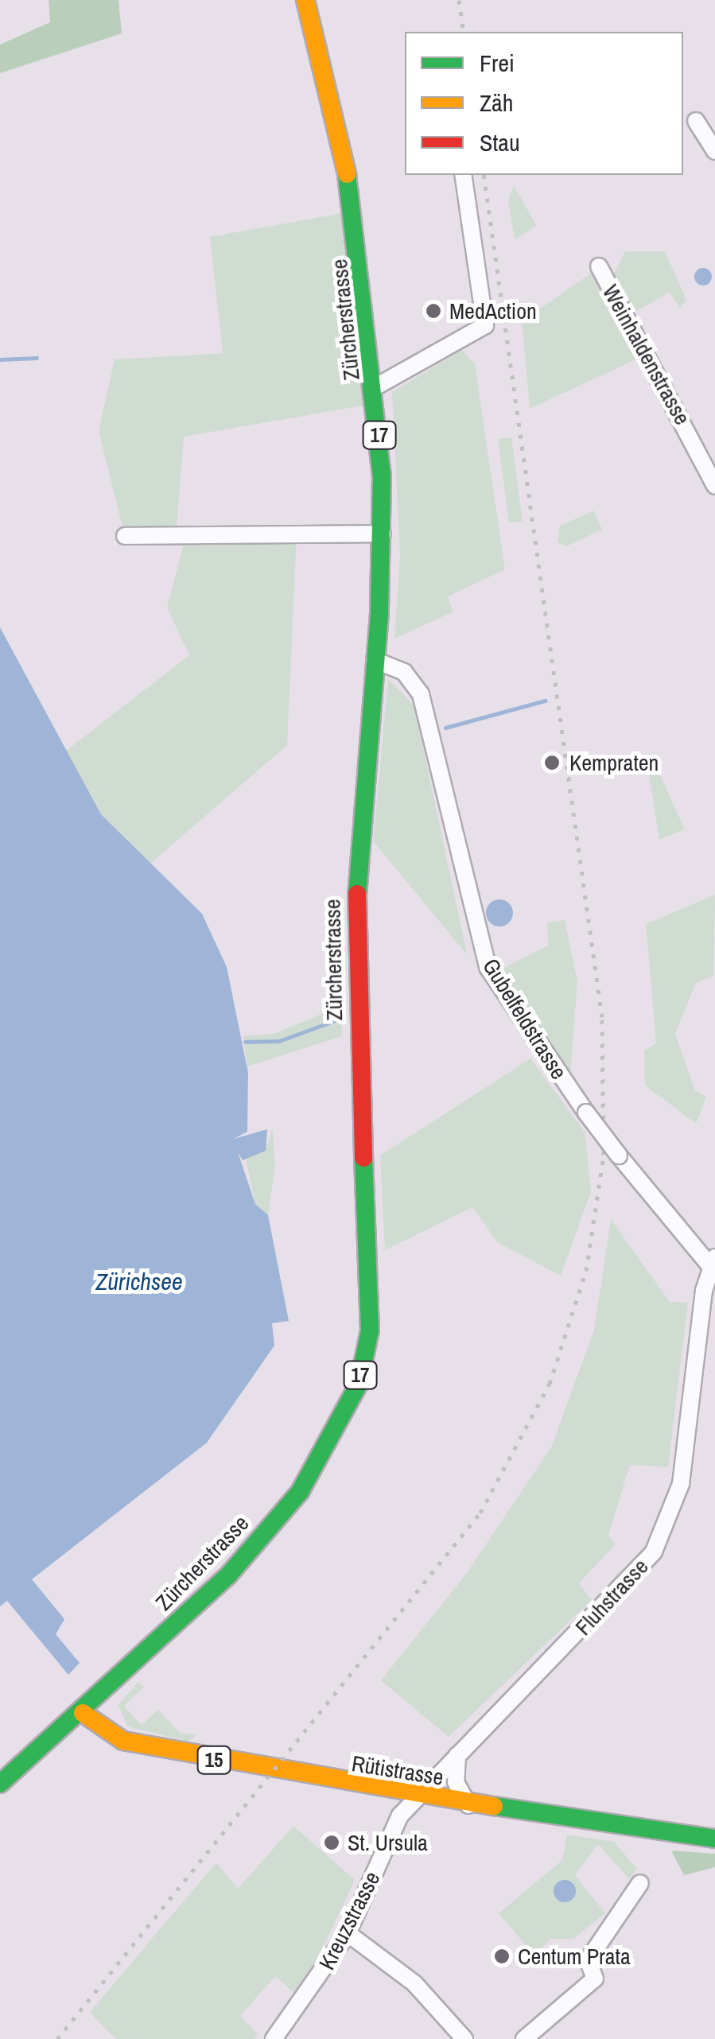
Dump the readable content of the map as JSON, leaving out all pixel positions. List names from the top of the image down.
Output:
{
  "streets": {
    "main road": [
      "Zürcherstrasse",
      "17",
      "15",
      "Rütistrasse"
    ],
    "street": [
      "Weinhaldenstrasse",
      "Gubelfeldstrasse",
      "Fluhstrasse",
      "Kreuzstrasse"
    ]
  },
  "crossings": [
    ["Zürcherstrasse", "Gubelfeldstrasse"],
    ["Zürcherstrasse", "Rütistrasse"],
    ["Gubelfeldstrasse", "Fluhstrasse"],
    ["Fluhstrasse", "Rütistrasse"],
    ["Fluhstrasse", "Kreuzstrasse"],
    ["Rütistrasse", "Kreuzstrasse"]
  ],
  "water": ["Zürichsee"],
  "places": [
    "MedAction",
    "Kempraten",
    "St. Ursula",
    "Centum Prata"
  ],
  "legend": ["Frei", "Zäh", "Stau"]
}
